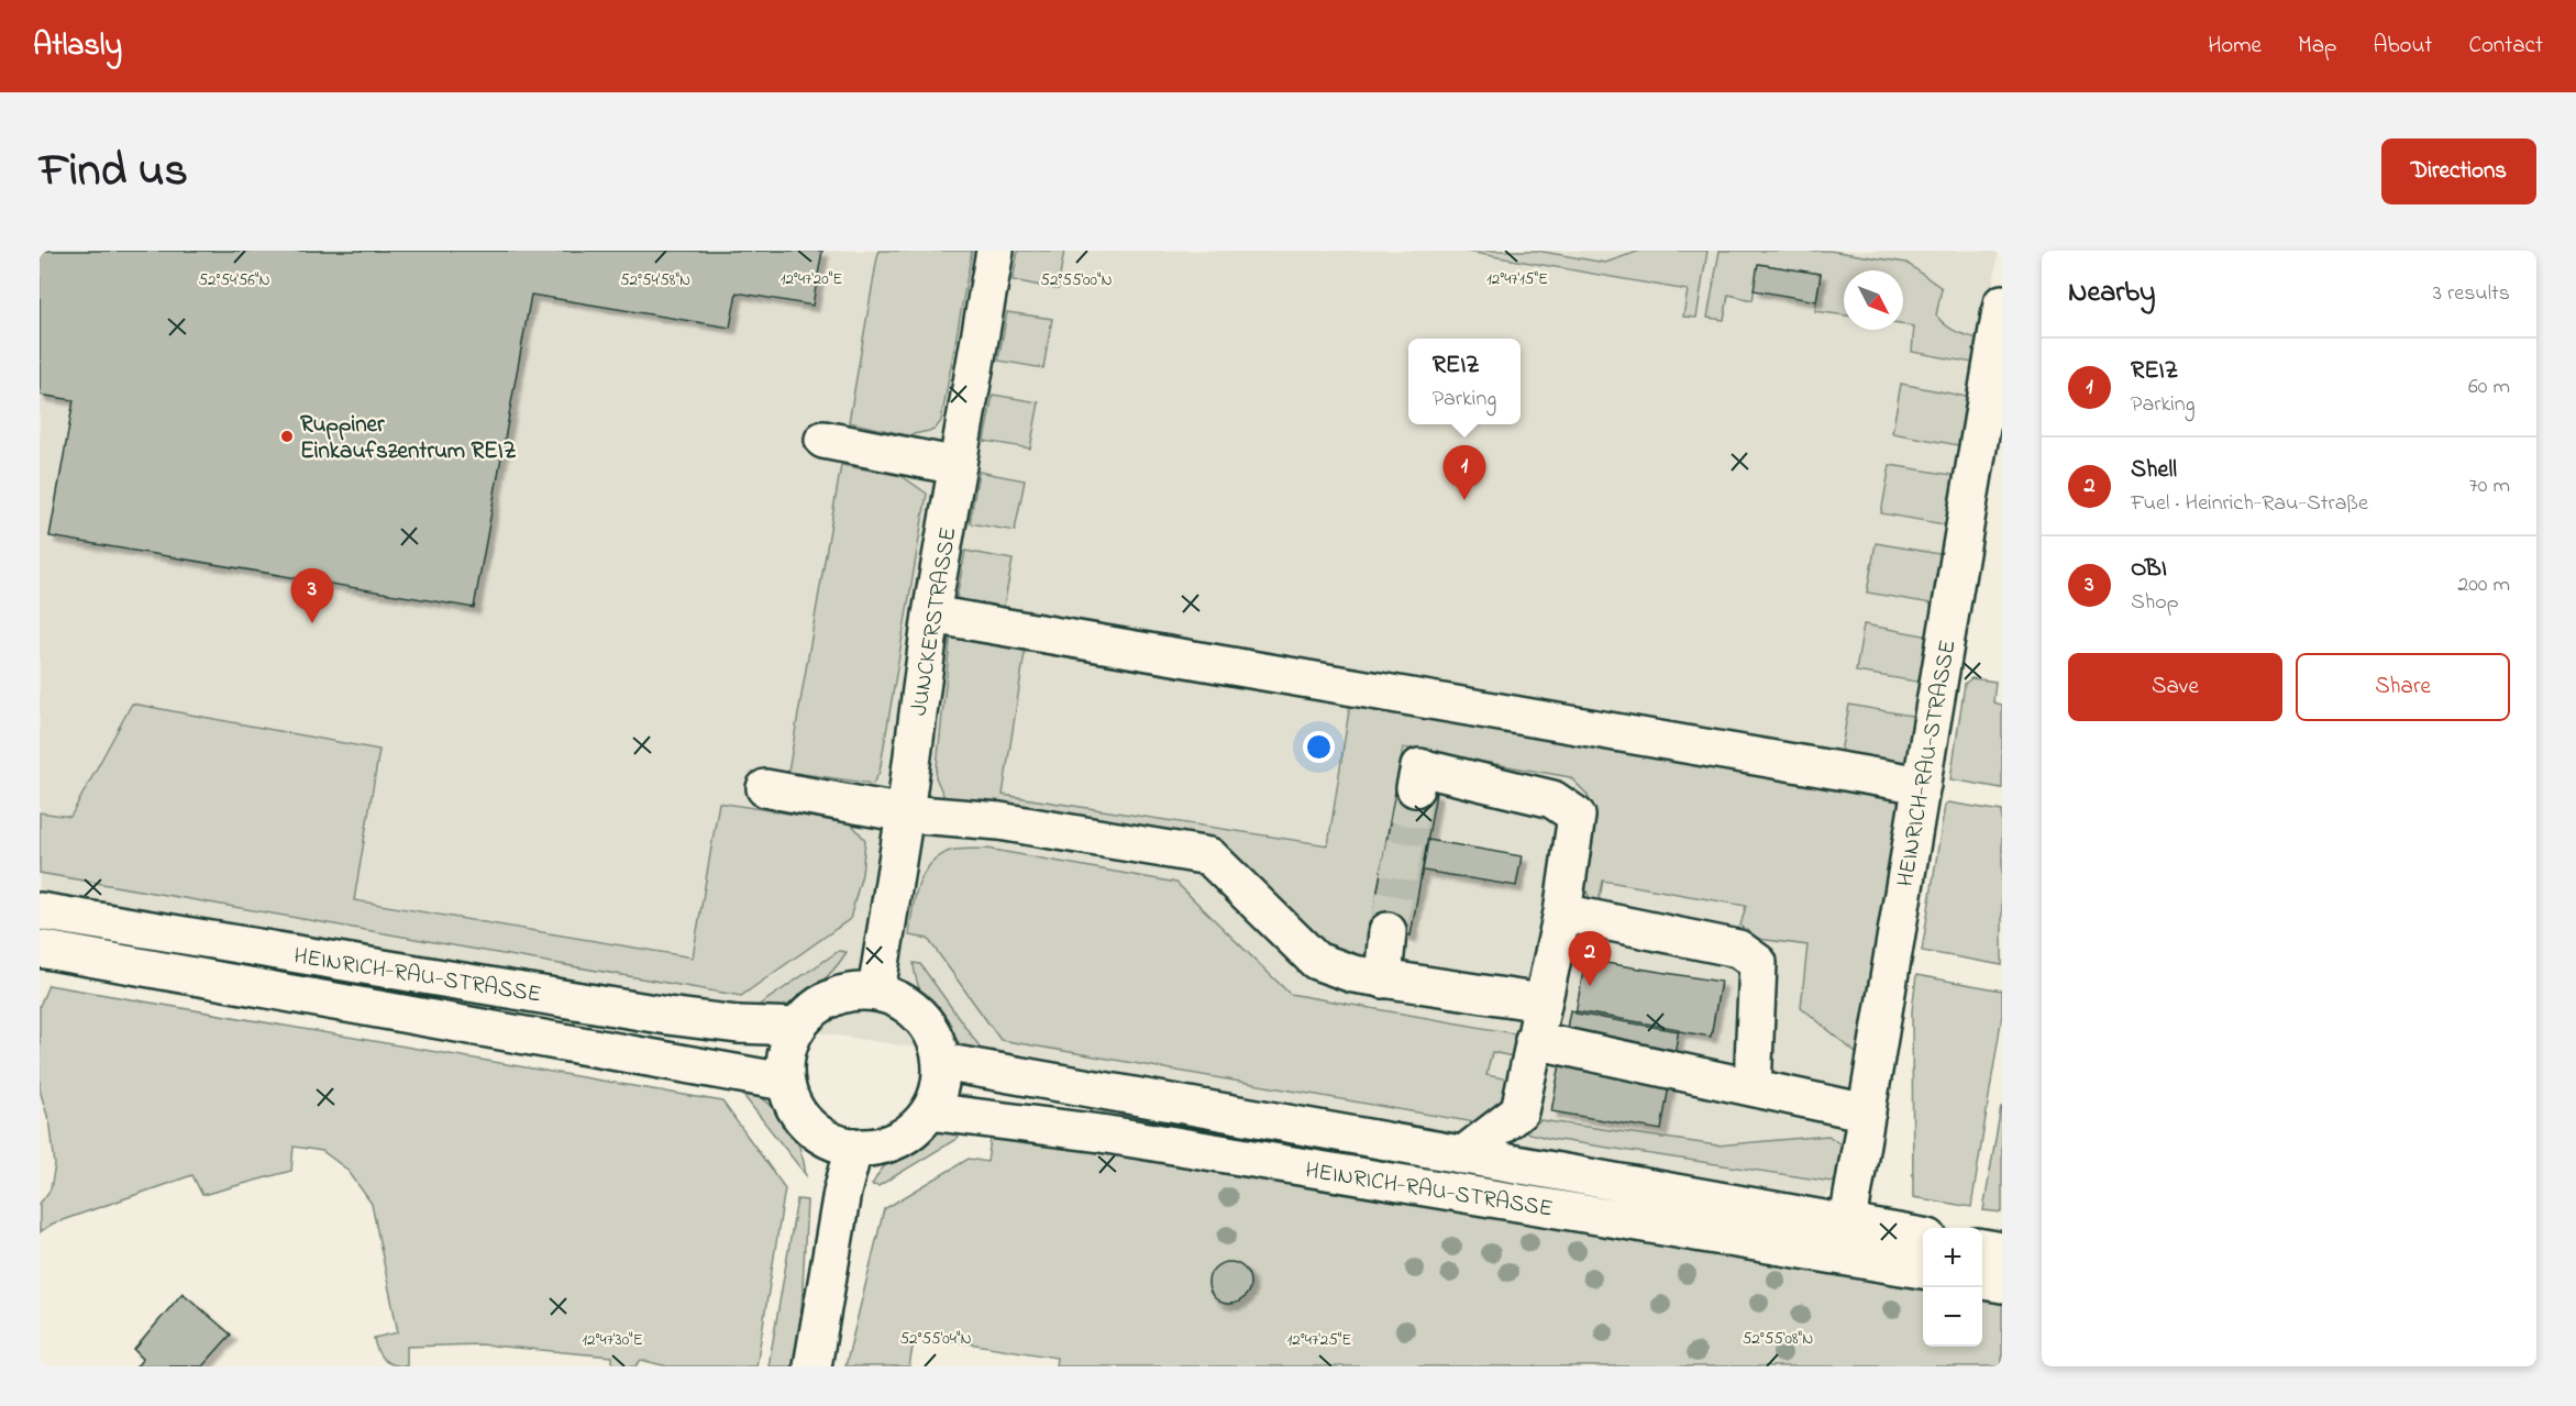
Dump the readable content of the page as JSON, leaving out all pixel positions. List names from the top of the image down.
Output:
{
  "streets": {
    "main road": ["JUNCKERSTRASSE", "HEINRICH-RAU-STRASSE"]
  },
  "crossings": [
    ["JUNCKERSTRASSE", "HEINRICH-RAU-STRASSE"]
  ],
  "places": ["Ruppiner Einkaufszentrum REIZ"],
  "north": "bottom right",
  "page": {
    "header": "Atlasly",
    "nav": [
      "Home",
      "Map",
      "About",
      "Contact"
    ],
    "title": "Find us",
    "buttons": [
      "Directions",
      ["Save", "Share"]
    ],
    "heading": ["Nearby", "3 results"],
    "list": [
      {
        "mark": "1",
        "name": "REIZ",
        "note": "Parking",
        "value": "60 m"
      },
      {
        "mark": "2",
        "name": "Shell",
        "note": "Fuel · Heinrich-Rau-Straße",
        "value": "70 m"
      },
      {
        "mark": "3",
        "name": "OBI",
        "note": "Shop",
        "value": "200 m"
      }
    ],
    "popup": ["REIZ", "Parking"],
    "pins": ["1", "3", "2"],
    "map_buttons": ["+", "−"]
  },
  "coordinates": [
    "12°47'15\"E",
    "12°47'20\"E",
    "52°54'56\"N",
    "52°54'58\"N",
    "52°55'00\"N",
    "52°55'04\"N",
    "52°55'08\"N",
    "12°47'30\"E",
    "12°47'25\"E"
  ]
}
